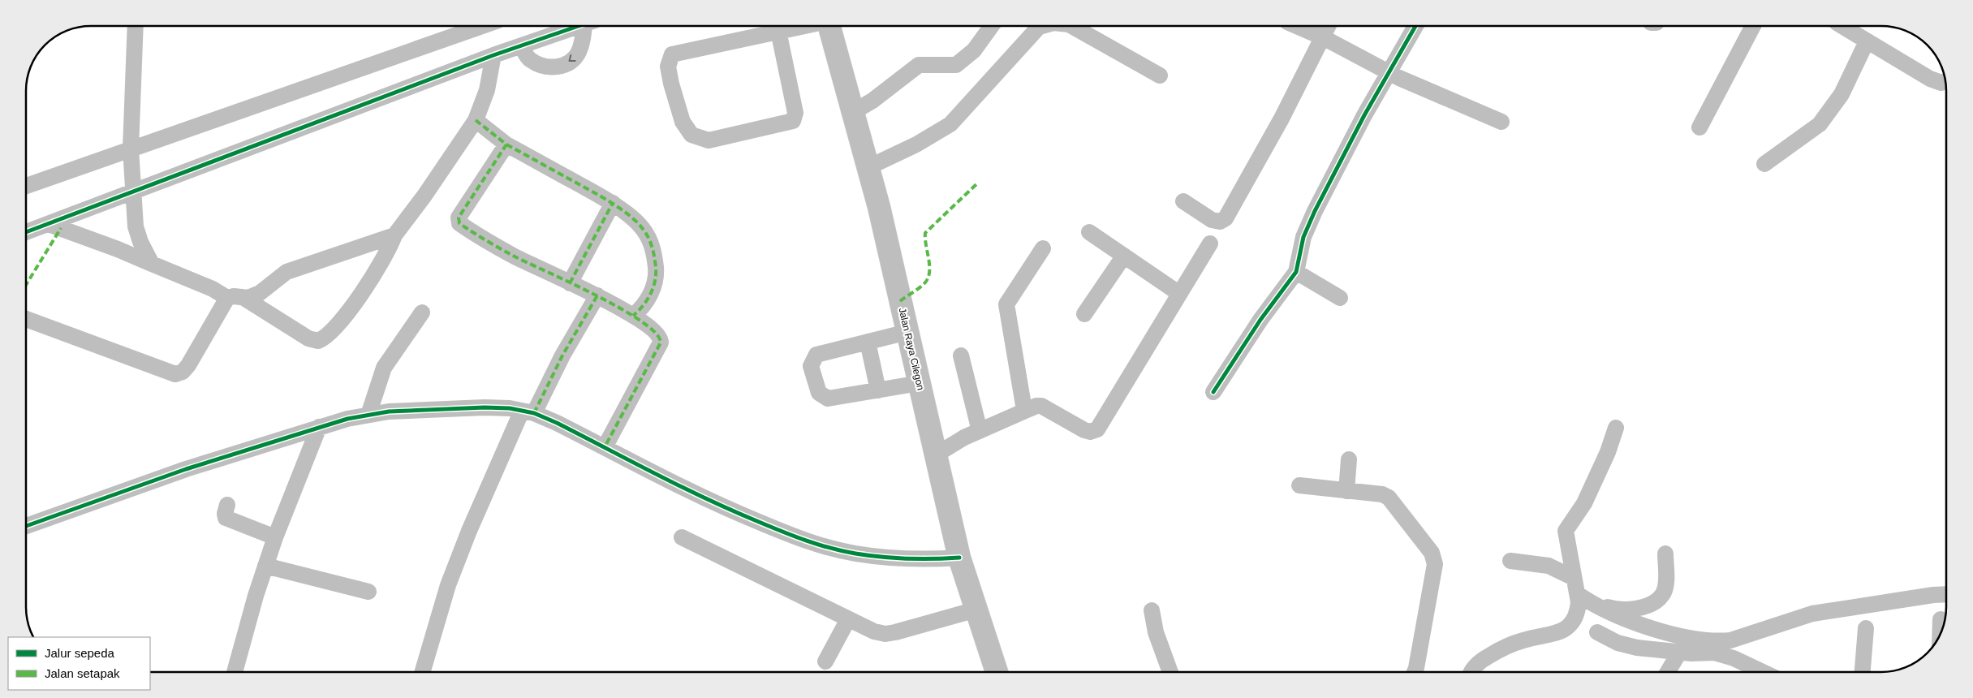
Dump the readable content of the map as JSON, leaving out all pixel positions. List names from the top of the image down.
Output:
{
  "streets": {
    "highway": ["Jalan Raya Cilegon"]
  },
  "legend": ["Jalur sepeda", "Jalan setapak"]
}
